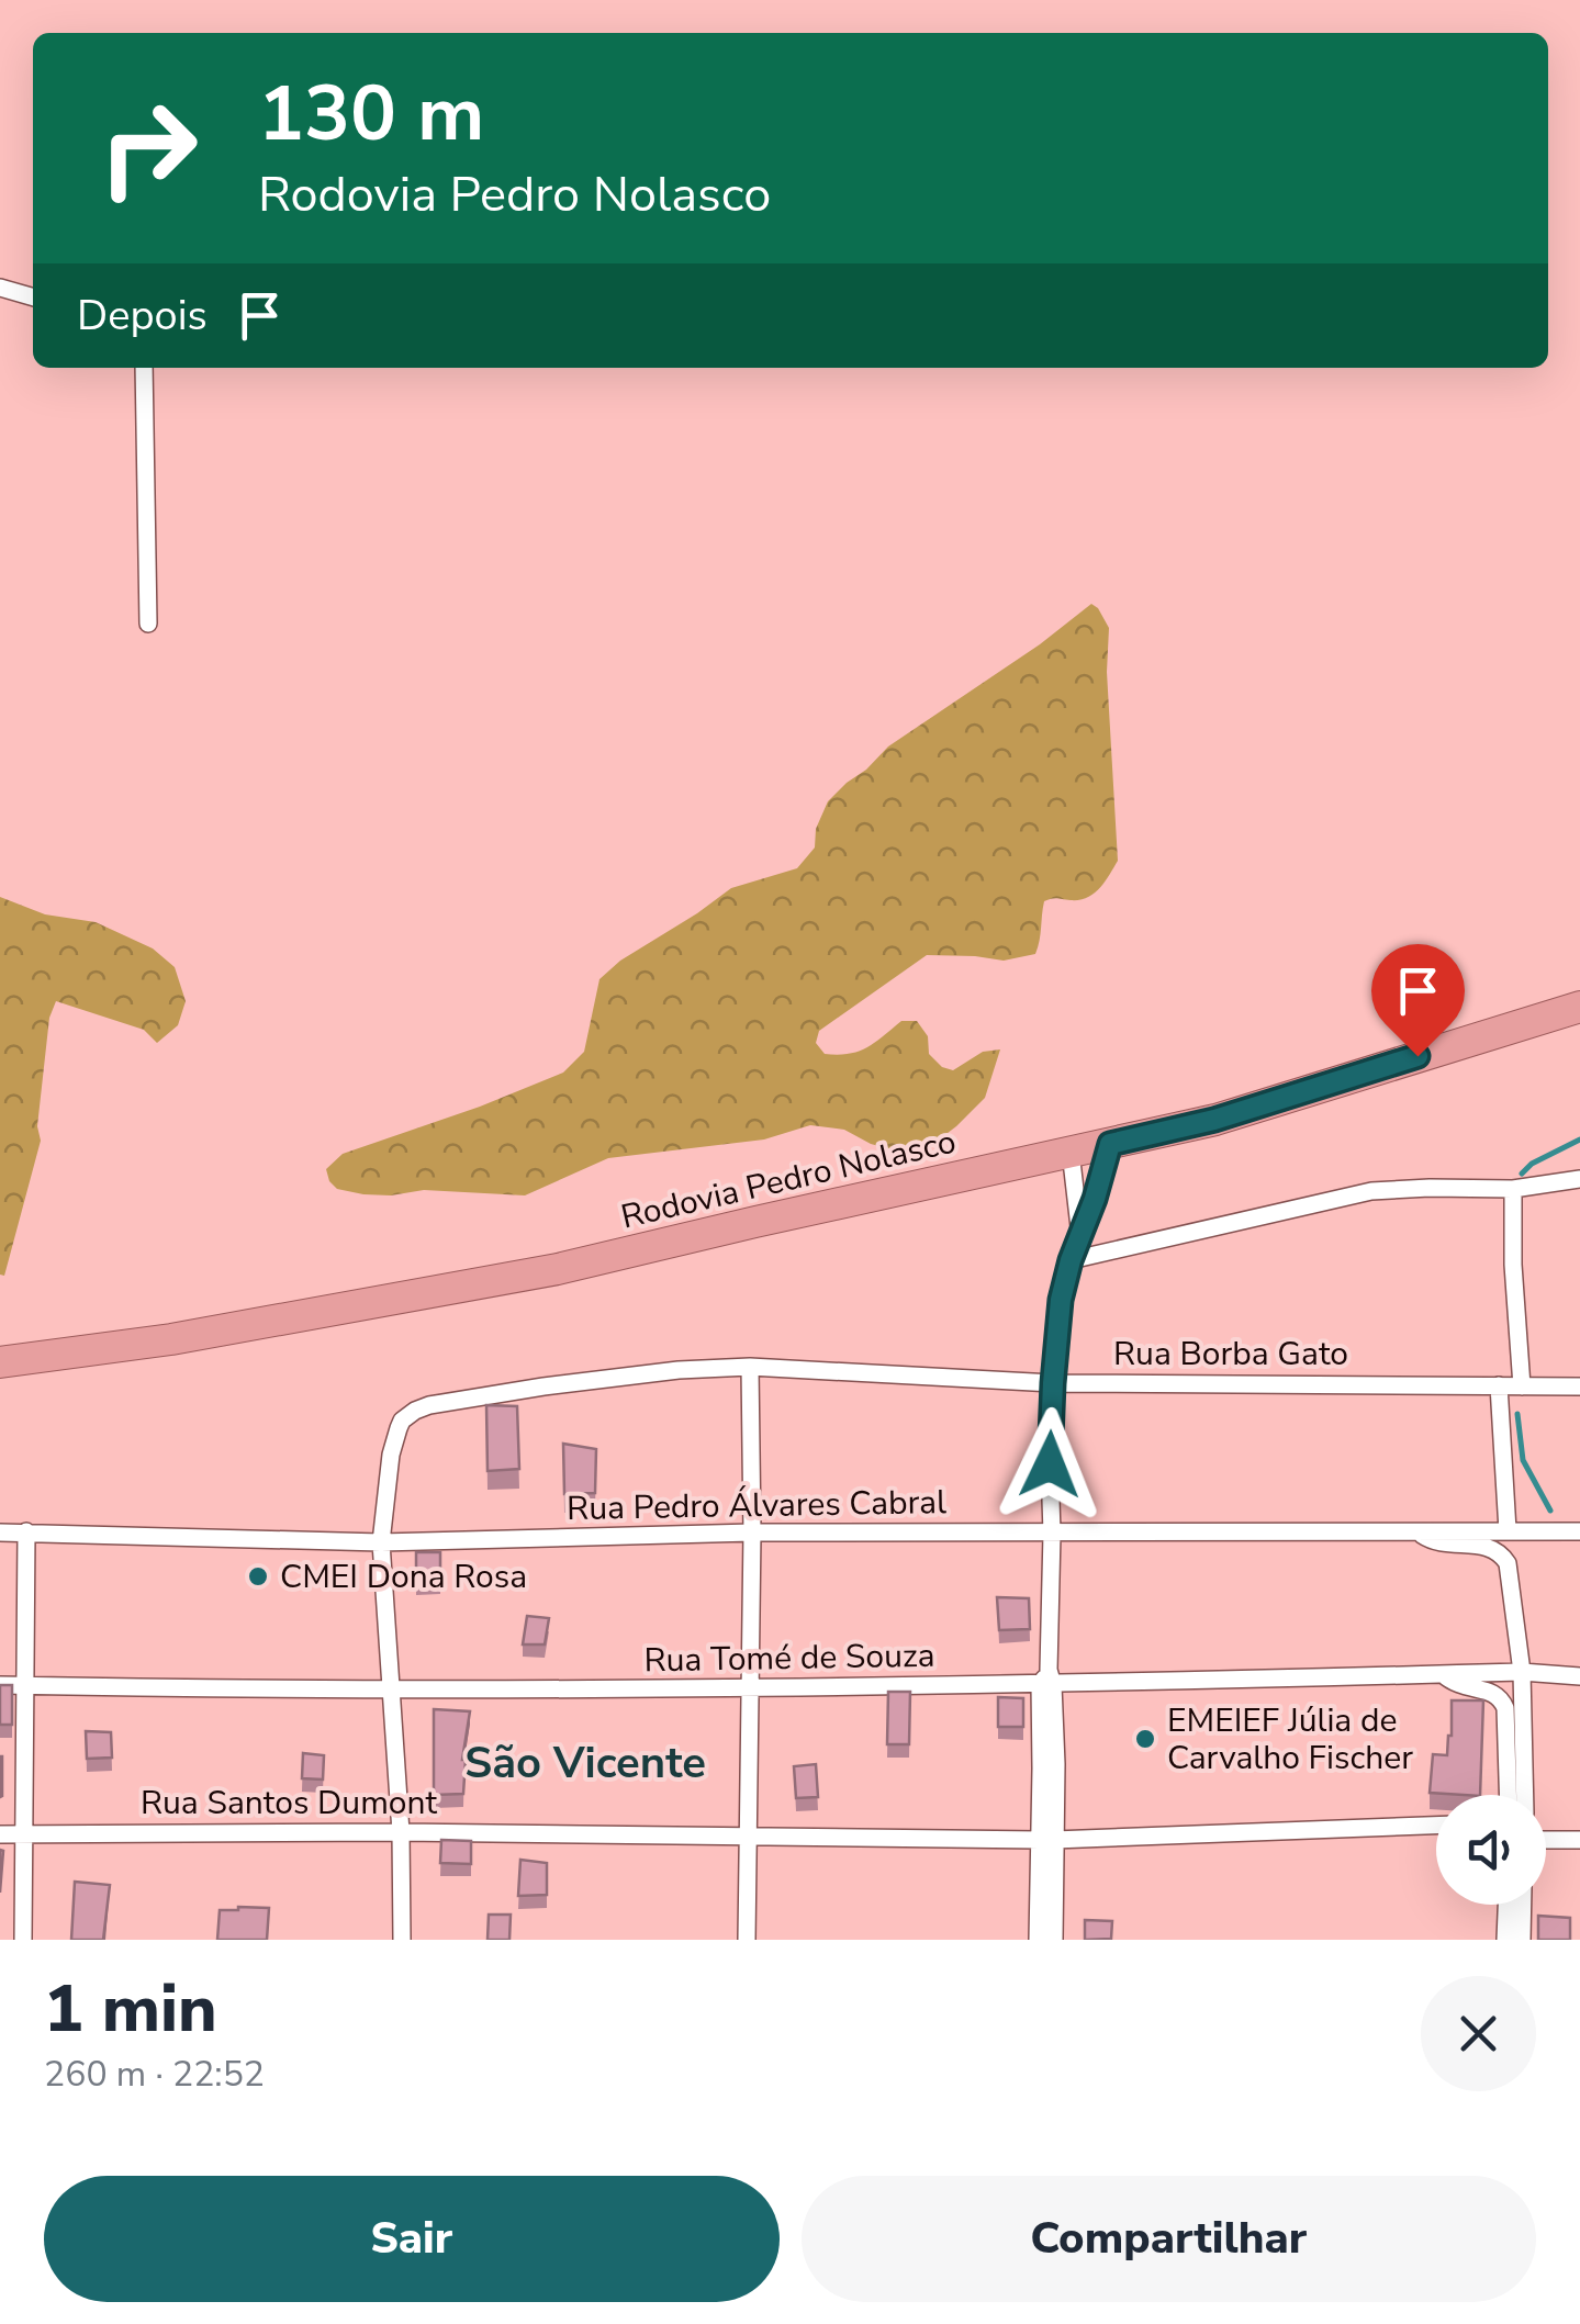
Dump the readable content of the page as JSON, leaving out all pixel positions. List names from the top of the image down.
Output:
{
  "streets": {
    "highway": ["Rodovia Pedro Nolasco"],
    "street": [
      "Rua Borba Gato",
      "Rua Pedro Álvares Cabral",
      "Rua Tomé de Souza",
      "Rua Santos Dumont"
    ]
  },
  "crossings": [
    ["Rua Borba Gato", "Rua Pedro Álvares Cabral"]
  ],
  "districts": ["São Vicente"],
  "places": ["CMEI Dona Rosa", "EMEIEF Júlia de Carvalho Fischer"],
  "page": {
    "turn": ["130 m", "Rodovia Pedro Nolasco"],
    "then": "Depois",
    "heading": ["1 min", "260 m · 22:52"],
    "buttons": ["Sair", "Compartilhar"]
  }
}
